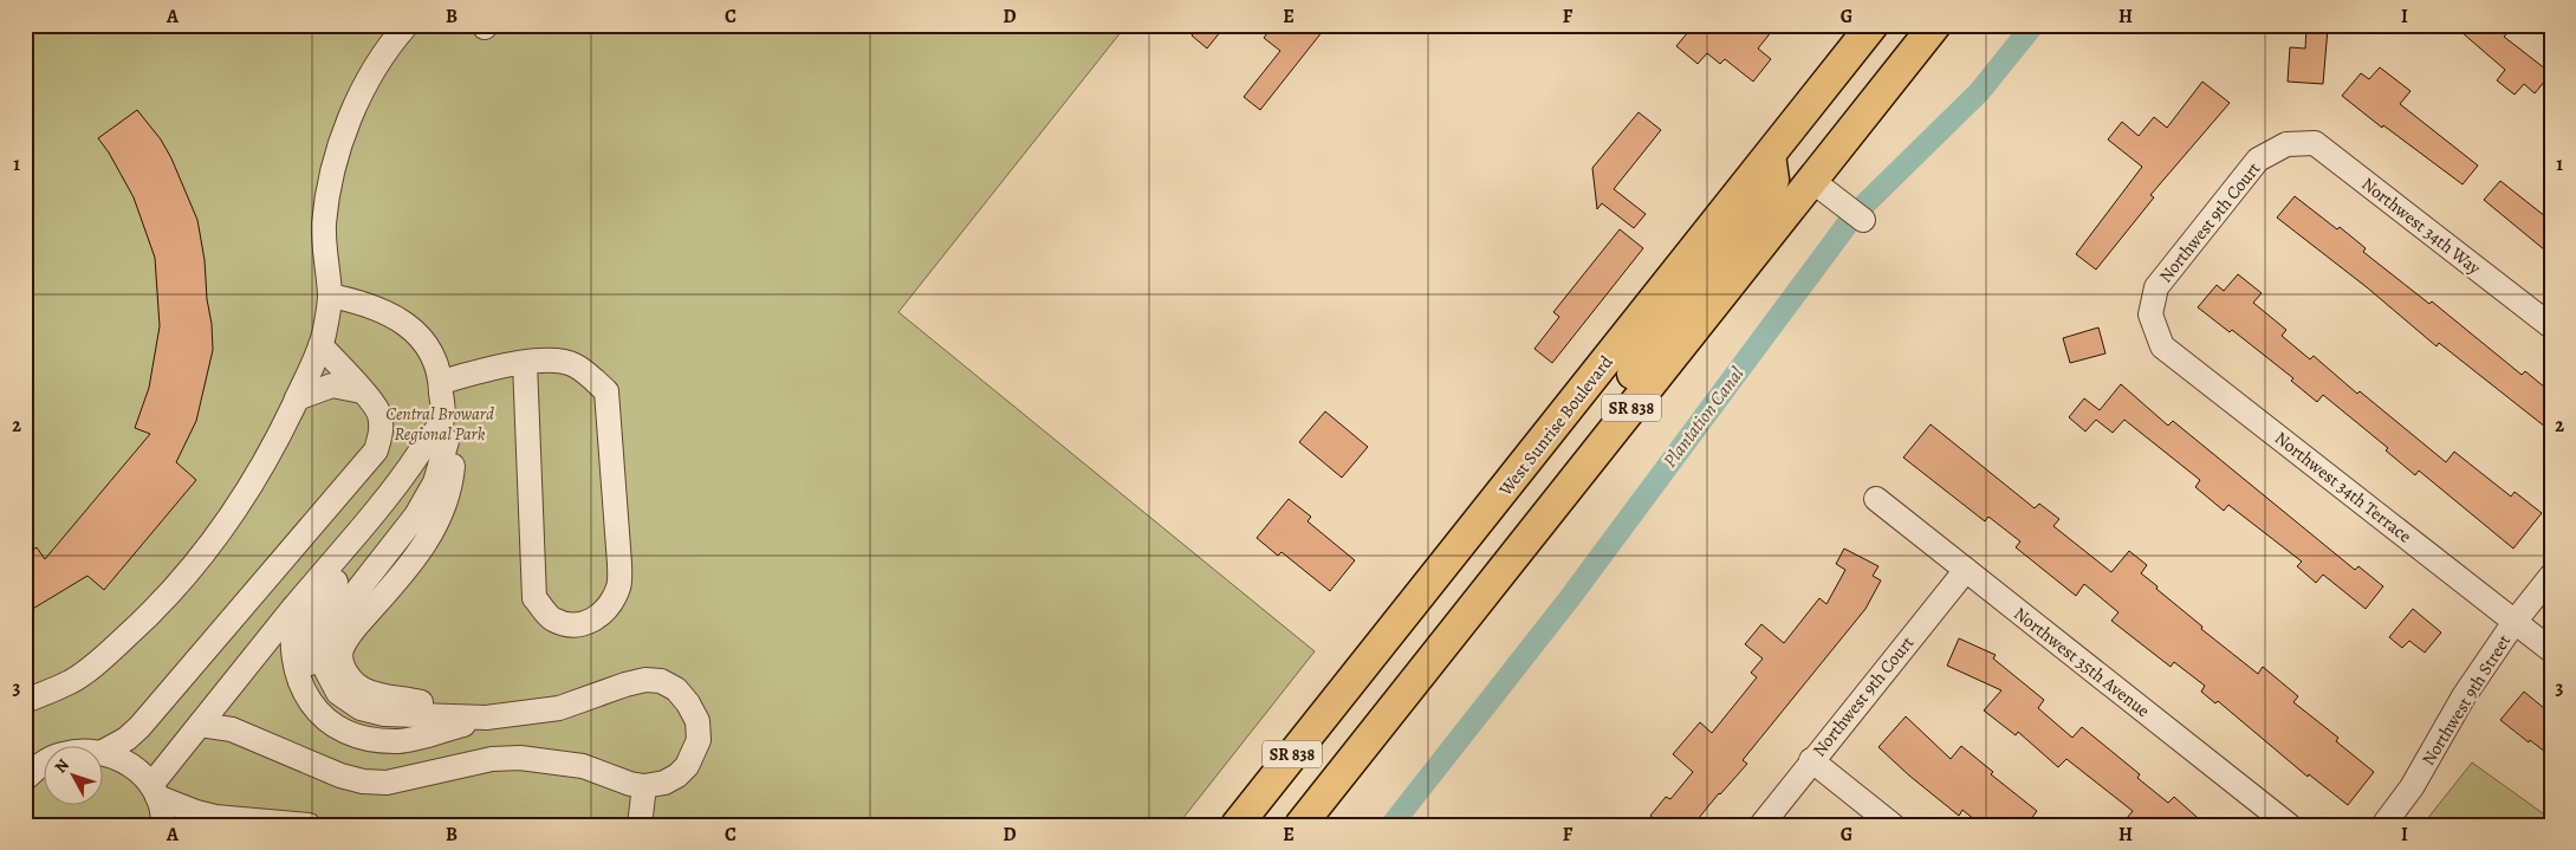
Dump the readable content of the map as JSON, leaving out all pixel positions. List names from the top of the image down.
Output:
{
  "streets": {
    "main road": ["SR 838", "West Sunrise Boulevard"],
    "street": [
      "Northwest 9th Court",
      "Northwest 34th Way",
      "Northwest 34th Terrace",
      "Northwest 35th Avenue",
      "Northwest 9th Street"
    ]
  },
  "crossings": [
    ["Northwest 9th Court", "Northwest 34th Way"],
    ["Northwest 9th Court", "Northwest 34th Terrace"],
    ["Northwest 9th Court", "Northwest 35th Avenue"],
    ["Northwest 34th Terrace", "Northwest 9th Street"]
  ],
  "water": ["Plantation Canal"],
  "parks": ["Central Broward Regional Park"],
  "north": "top left",
  "grid": {
    "columns": [
      "A",
      "B",
      "C",
      "D",
      "E",
      "F",
      "G",
      "H",
      "I"
    ],
    "rows": ["1", "2", "3"]
  }
}
